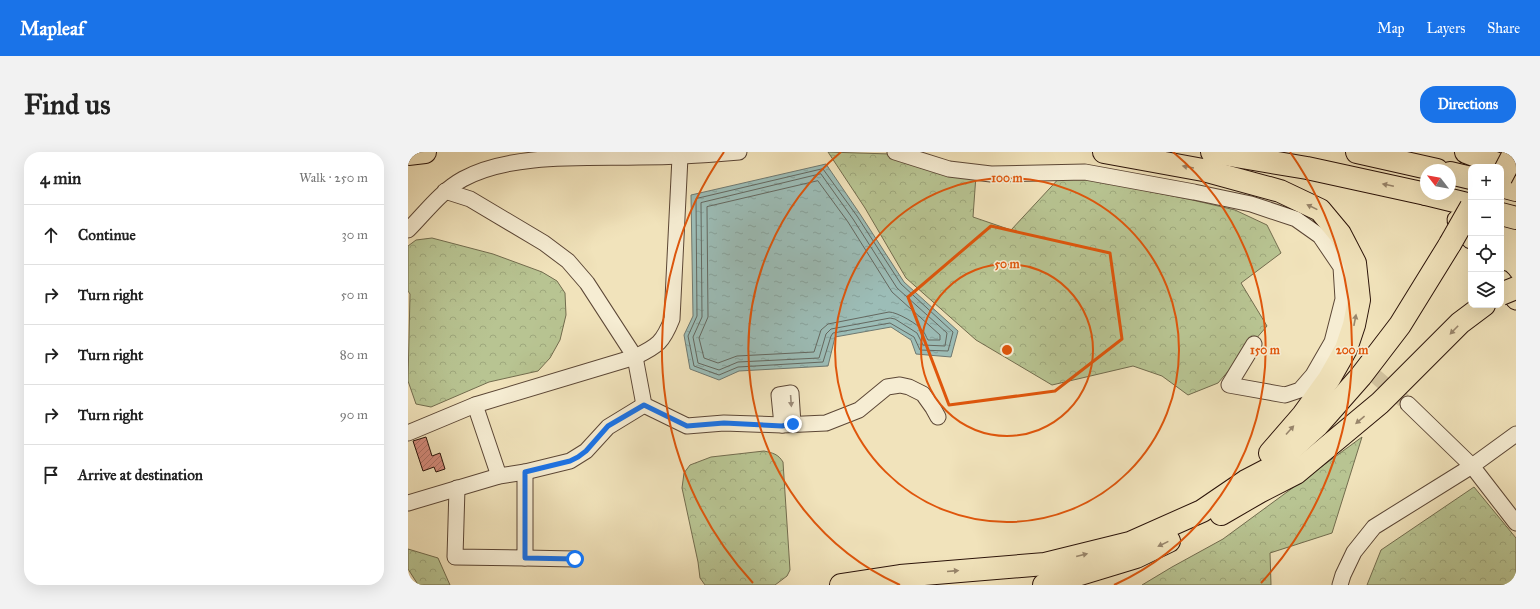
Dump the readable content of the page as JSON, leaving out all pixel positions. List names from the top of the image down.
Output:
{
  "north": "top left",
  "page": {
    "header": "Mapleaf",
    "nav": ["Map", "Layers", "Share"],
    "buttons": "Directions",
    "title": "Find us",
    "heading": ["4 min", "Walk · 250 m"],
    "map_buttons": ["+", "−"],
    "list": [
      ["Continue", "30 m"],
      ["Turn right", "50 m"],
      ["Turn right", "80 m"],
      ["Turn right", "90 m"],
      "Arrive at destination"
    ]
  },
  "rings": [
    "100 m",
    "50 m",
    "150 m",
    "200 m"
  ]
}
